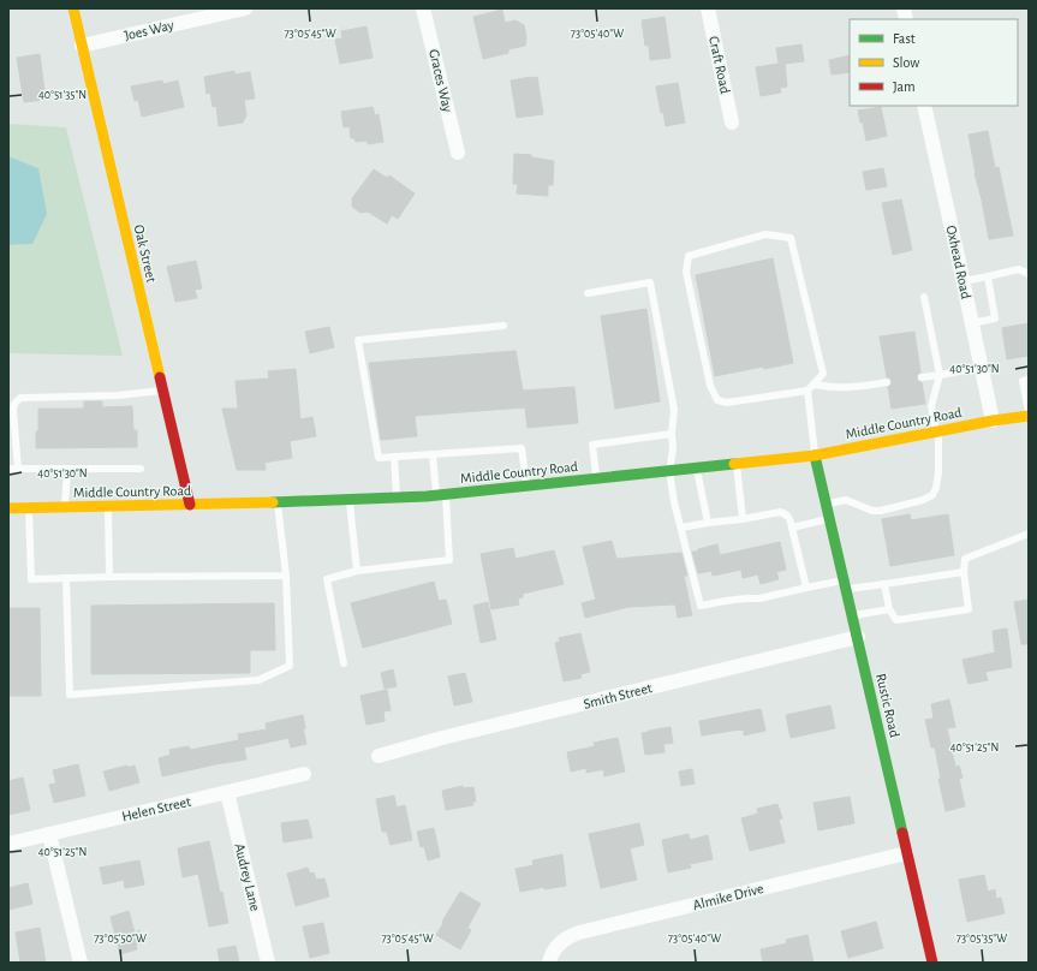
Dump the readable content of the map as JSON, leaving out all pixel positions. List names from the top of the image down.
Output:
{
  "streets": {
    "main road": ["Oak Street", "Middle Country Road", "Rustic Road"],
    "street": [
      "Joes Way",
      "Craft Road",
      "Graces Way",
      "Oxhead Road",
      "Smith Street",
      "Helen Street",
      "Audrey Lane",
      "Almike Drive"
    ]
  },
  "crossings": [
    ["Joes Way", "Oak Street"],
    ["Oak Street", "Middle Country Road"],
    ["Oxhead Road", "Middle Country Road"],
    ["Middle Country Road", "Rustic Road"],
    ["Smith Street", "Rustic Road"],
    ["Rustic Road", "Almike Drive"],
    ["Helen Street", "Audrey Lane"]
  ],
  "legend": ["Fast", "Slow", "Jam"],
  "coordinates": [
    "73°05'45\"W",
    "73°05'40\"W",
    "40°51'35\"N",
    "40°51'30\"N",
    "40°51'25\"N",
    "73°05'50\"W",
    "73°05'35\"W"
  ]
}
